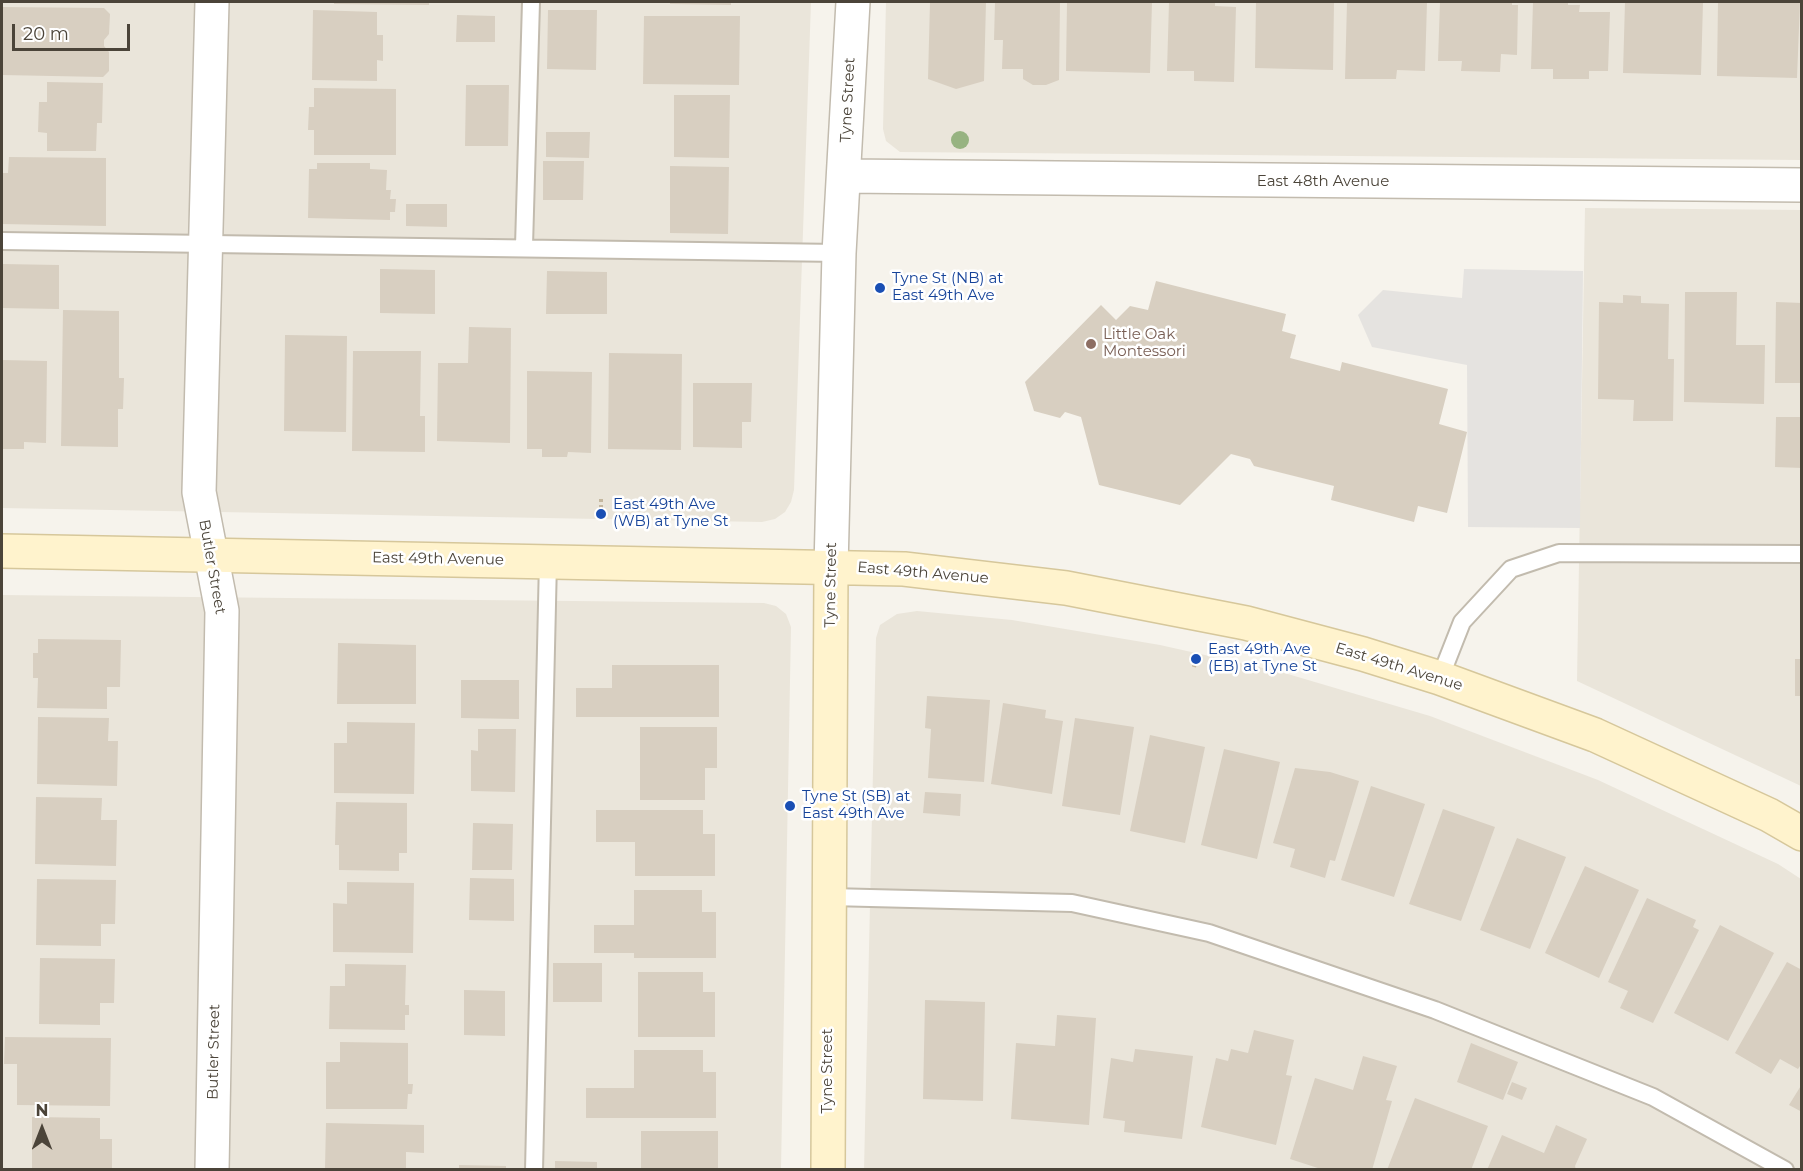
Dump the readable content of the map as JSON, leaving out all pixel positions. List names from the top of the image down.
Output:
{
  "streets": {
    "street": [
      "Tyne Street",
      "East 48th Avenue",
      "East 49th Avenue",
      "Butler Street"
    ]
  },
  "crossings": [
    ["Tyne Street", "East 48th Avenue"],
    ["Tyne Street", "East 49th Avenue"],
    ["East 49th Avenue", "Butler Street"]
  ],
  "places": [
    "Tyne St (NB) at East 49th Ave",
    "Little Oak Montessori",
    "East 49th Ave (WB) at Tyne St",
    "East 49th Ave (EB) at Tyne St",
    "Tyne St (SB) at East 49th Ave"
  ],
  "scale_bar": "20 m",
  "north": "top"
}
